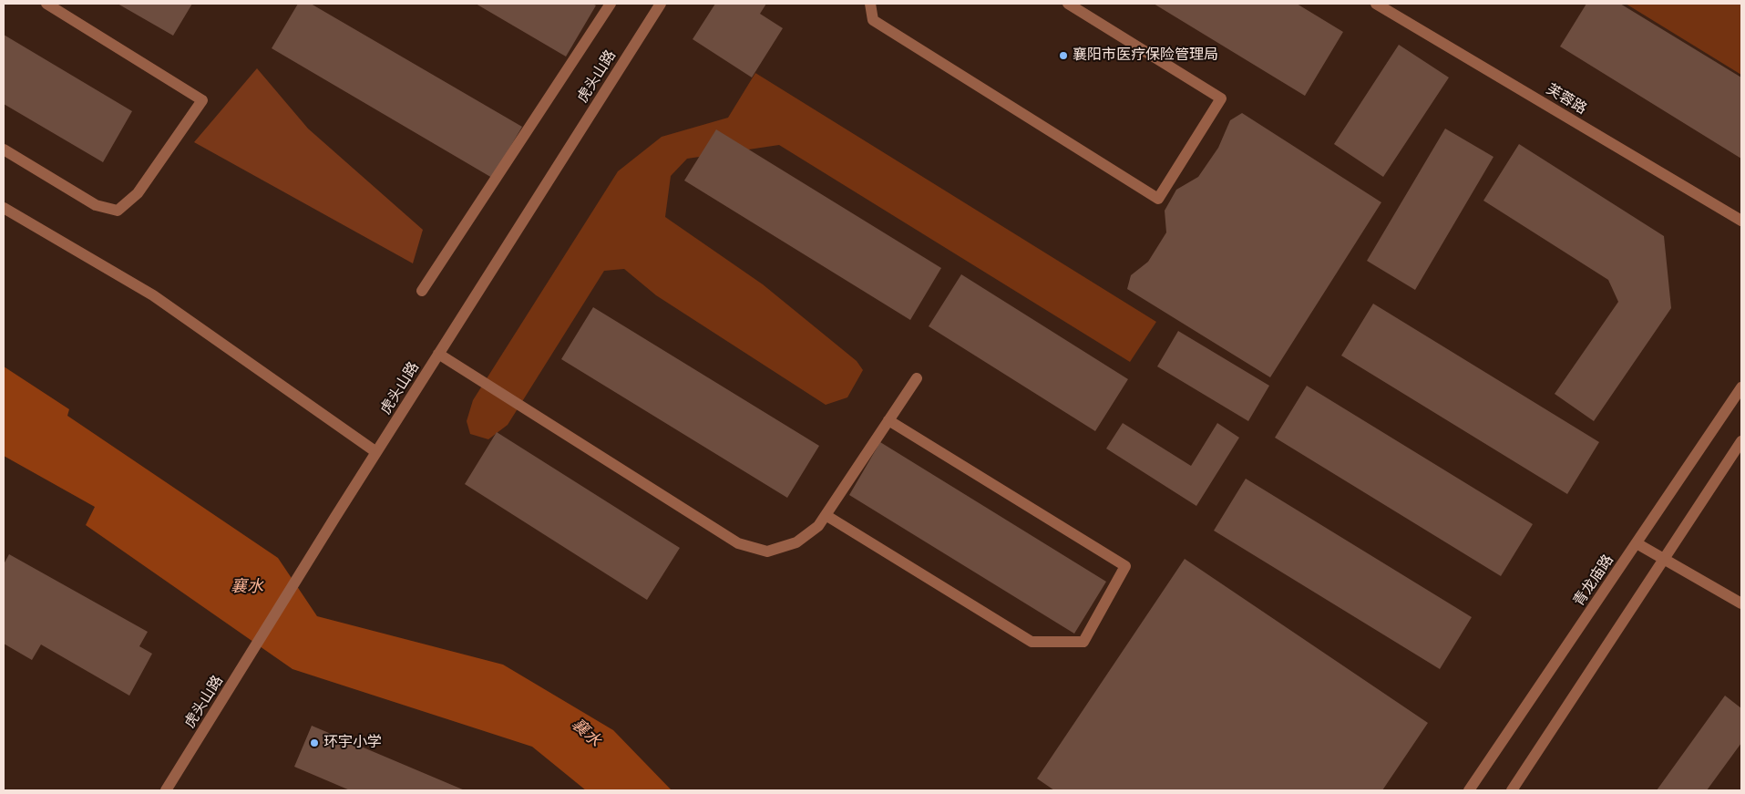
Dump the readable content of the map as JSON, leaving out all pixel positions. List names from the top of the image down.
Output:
{
  "streets": {
    "street": ["虎头山路", "芙蓉路", "青龙庙路"]
  },
  "water": ["襄水"],
  "places": ["襄阳市医疗保险管理局", "环宇小学"]
}
